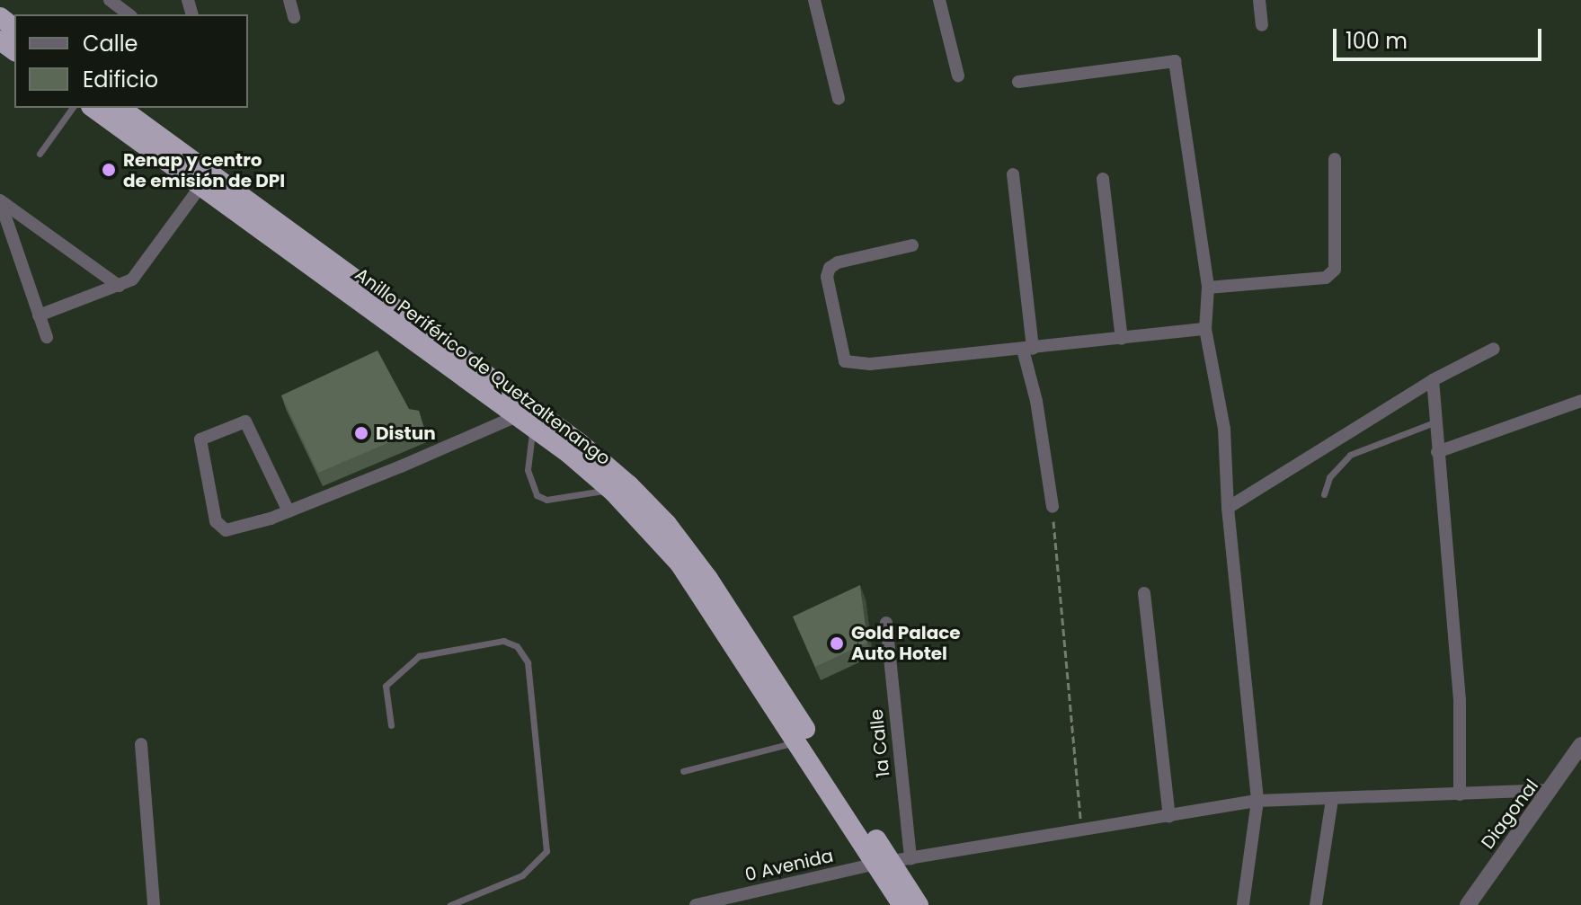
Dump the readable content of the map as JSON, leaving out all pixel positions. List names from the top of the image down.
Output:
{
  "streets": {
    "highway": ["Anillo Periférico de Quetzaltenango"],
    "street": ["1a Calle", "Diagonal", "0 Avenida"]
  },
  "crossings": [
    ["Anillo Periférico de Quetzaltenango", "1a Calle"],
    ["Anillo Periférico de Quetzaltenango", "0 Avenida"],
    ["1a Calle", "0 Avenida"],
    ["Diagonal", "0 Avenida"]
  ],
  "places": ["Renap y centro de emisión de DPI", "Distun", "Gold Palace Auto Hotel"],
  "legend": ["Calle", "Edificio"],
  "scale_bar": "100 m"
}
